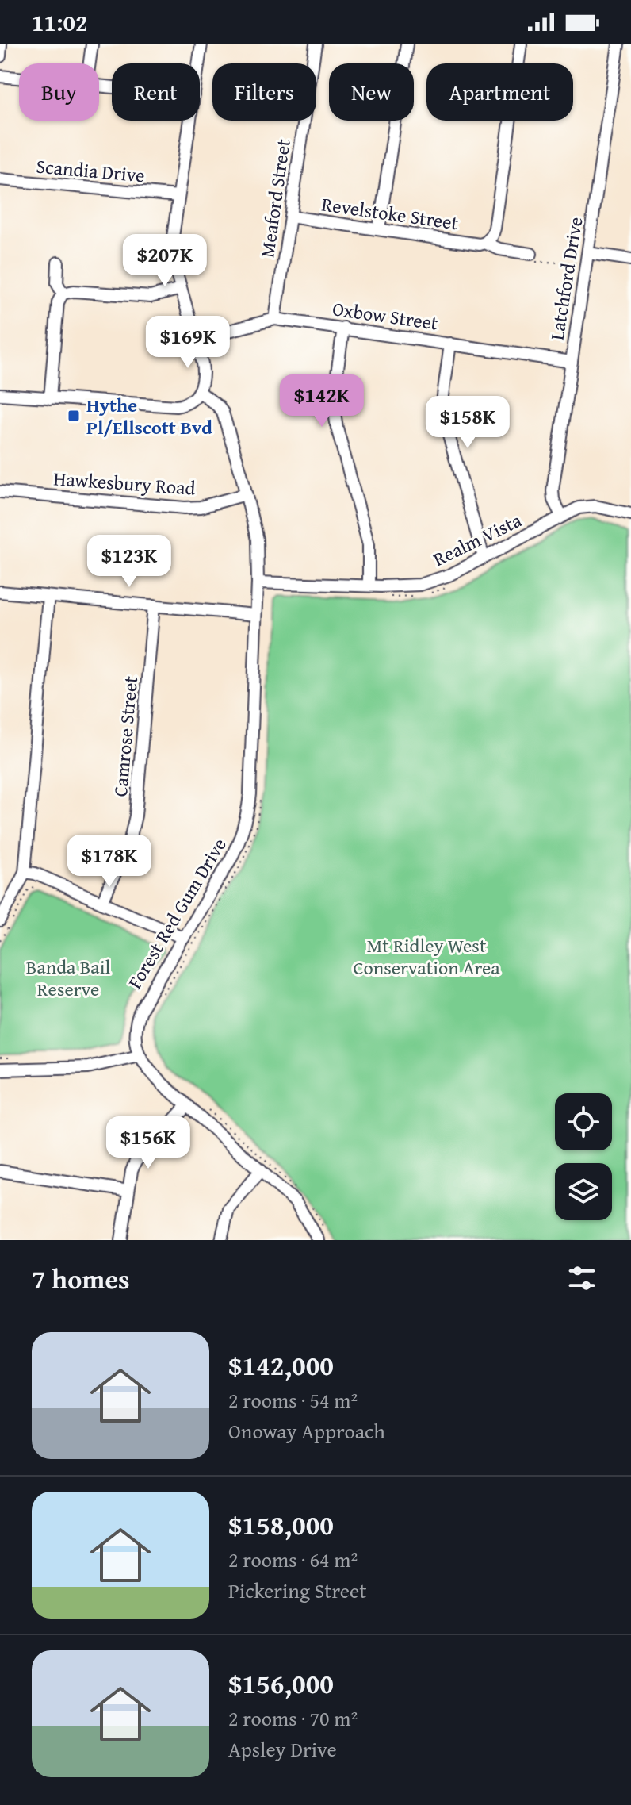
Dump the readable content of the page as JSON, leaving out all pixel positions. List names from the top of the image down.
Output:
{
  "streets": {
    "street": [
      "Scandia Drive",
      "Meaford Street",
      "Revelstoke Street",
      "Latchford Drive",
      "Oxbow Street",
      "Hawkesbury Road",
      "Realm Vista",
      "Camrose Street",
      "Forest Red Gum Drive"
    ]
  },
  "crossings": [
    ["Meaford Street", "Revelstoke Street"],
    ["Meaford Street", "Oxbow Street"],
    ["Latchford Drive", "Oxbow Street"],
    ["Latchford Drive", "Realm Vista"],
    ["Hawkesbury Road", "Forest Red Gum Drive"],
    ["Realm Vista", "Forest Red Gum Drive"]
  ],
  "parks": ["Mt Ridley West Conservation Area", "Banda Bail Reserve"],
  "places": {
    "transit": ["Hythe Pl/Ellscott Bvd"]
  },
  "page": {
    "status": "11:02",
    "chip": [
      "Buy",
      "Rent",
      "Filters",
      "New",
      "Apartment"
    ],
    "price": [
      "$207K",
      "$169K",
      "$142K",
      "$158K",
      "$123K",
      "$178K",
      "$156K"
    ],
    "heading": "7 homes",
    "list": [
      {
        "name": "$142,000",
        "note": "2 rooms · 54 m² · Onoway Approach"
      },
      {
        "name": "$158,000",
        "note": "2 rooms · 64 m² · Pickering Street"
      },
      {
        "name": "$156,000",
        "note": "2 rooms · 70 m² · Apsley Drive"
      }
    ]
  }
}
